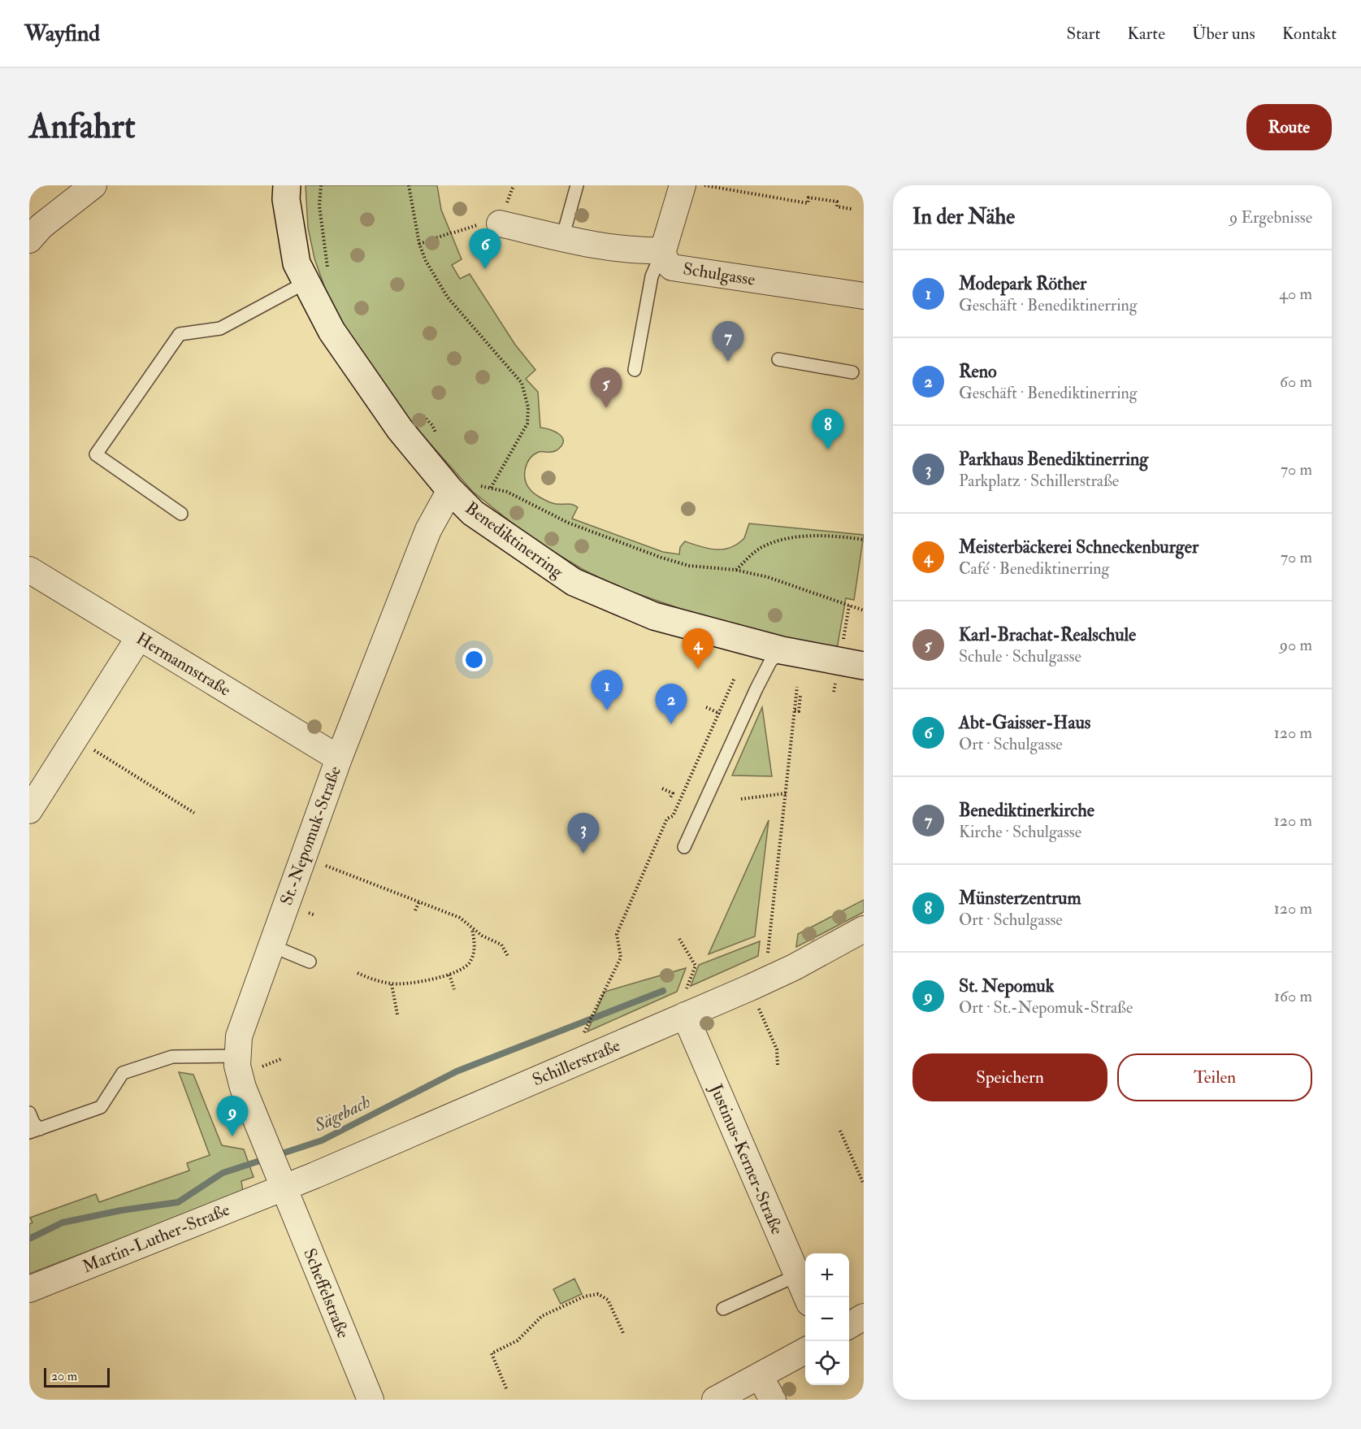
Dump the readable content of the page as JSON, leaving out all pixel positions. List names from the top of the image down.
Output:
{
  "streets": {
    "main road": ["Benediktinerring"],
    "street": [
      "Schulgasse",
      "Hermannstraße",
      "St.-Nepomuk-Straße",
      "Schillerstraße",
      "Justinus-Kerner-Straße",
      "Martin-Luther-Straße",
      "Scheffelstraße"
    ]
  },
  "crossings": [
    ["Benediktinerring", "St.-Nepomuk-Straße"],
    ["Hermannstraße", "St.-Nepomuk-Straße"],
    ["St.-Nepomuk-Straße", "Schillerstraße"],
    ["St.-Nepomuk-Straße", "Martin-Luther-Straße"],
    ["St.-Nepomuk-Straße", "Scheffelstraße"],
    ["Schillerstraße", "Justinus-Kerner-Straße"],
    ["Schillerstraße", "Martin-Luther-Straße"],
    ["Schillerstraße", "Scheffelstraße"],
    ["Martin-Luther-Straße", "Scheffelstraße"]
  ],
  "water": ["Sägebach"],
  "scale_bar": "20 m",
  "page": {
    "header": "Wayfind",
    "nav": [
      "Start",
      "Karte",
      "Über uns",
      "Kontakt"
    ],
    "buttons": [
      "Route",
      ["Speichern", "Teilen"]
    ],
    "title": "Anfahrt",
    "heading": ["In der Nähe", "9 Ergebnisse"],
    "pins": [
      "6",
      "7",
      "5",
      "8",
      "4",
      "1",
      "2",
      "3",
      "9"
    ],
    "list": [
      {
        "mark": "1",
        "name": "Modepark Röther",
        "note": "Geschäft · Benediktinerring",
        "value": "40 m"
      },
      {
        "mark": "2",
        "name": "Reno",
        "note": "Geschäft · Benediktinerring",
        "value": "60 m"
      },
      {
        "mark": "3",
        "name": "Parkhaus Benediktinerring",
        "note": "Parkplatz · Schillerstraße",
        "value": "70 m"
      },
      {
        "mark": "4",
        "name": "Meisterbäckerei Schneckenburger",
        "note": "Café · Benediktinerring",
        "value": "70 m"
      },
      {
        "mark": "5",
        "name": "Karl-Brachat-Realschule",
        "note": "Schule · Schulgasse",
        "value": "90 m"
      },
      {
        "mark": "6",
        "name": "Abt-Gaisser-Haus",
        "note": "Ort · Schulgasse",
        "value": "120 m"
      },
      {
        "mark": "7",
        "name": "Benediktinerkirche",
        "note": "Kirche · Schulgasse",
        "value": "120 m"
      },
      {
        "mark": "8",
        "name": "Münsterzentrum",
        "note": "Ort · Schulgasse",
        "value": "120 m"
      },
      {
        "mark": "9",
        "name": "St. Nepomuk",
        "note": "Ort · St.-Nepomuk-Straße",
        "value": "160 m"
      }
    ],
    "map_buttons": ["+", "−"],
    "scale": "20 m"
  }
}
